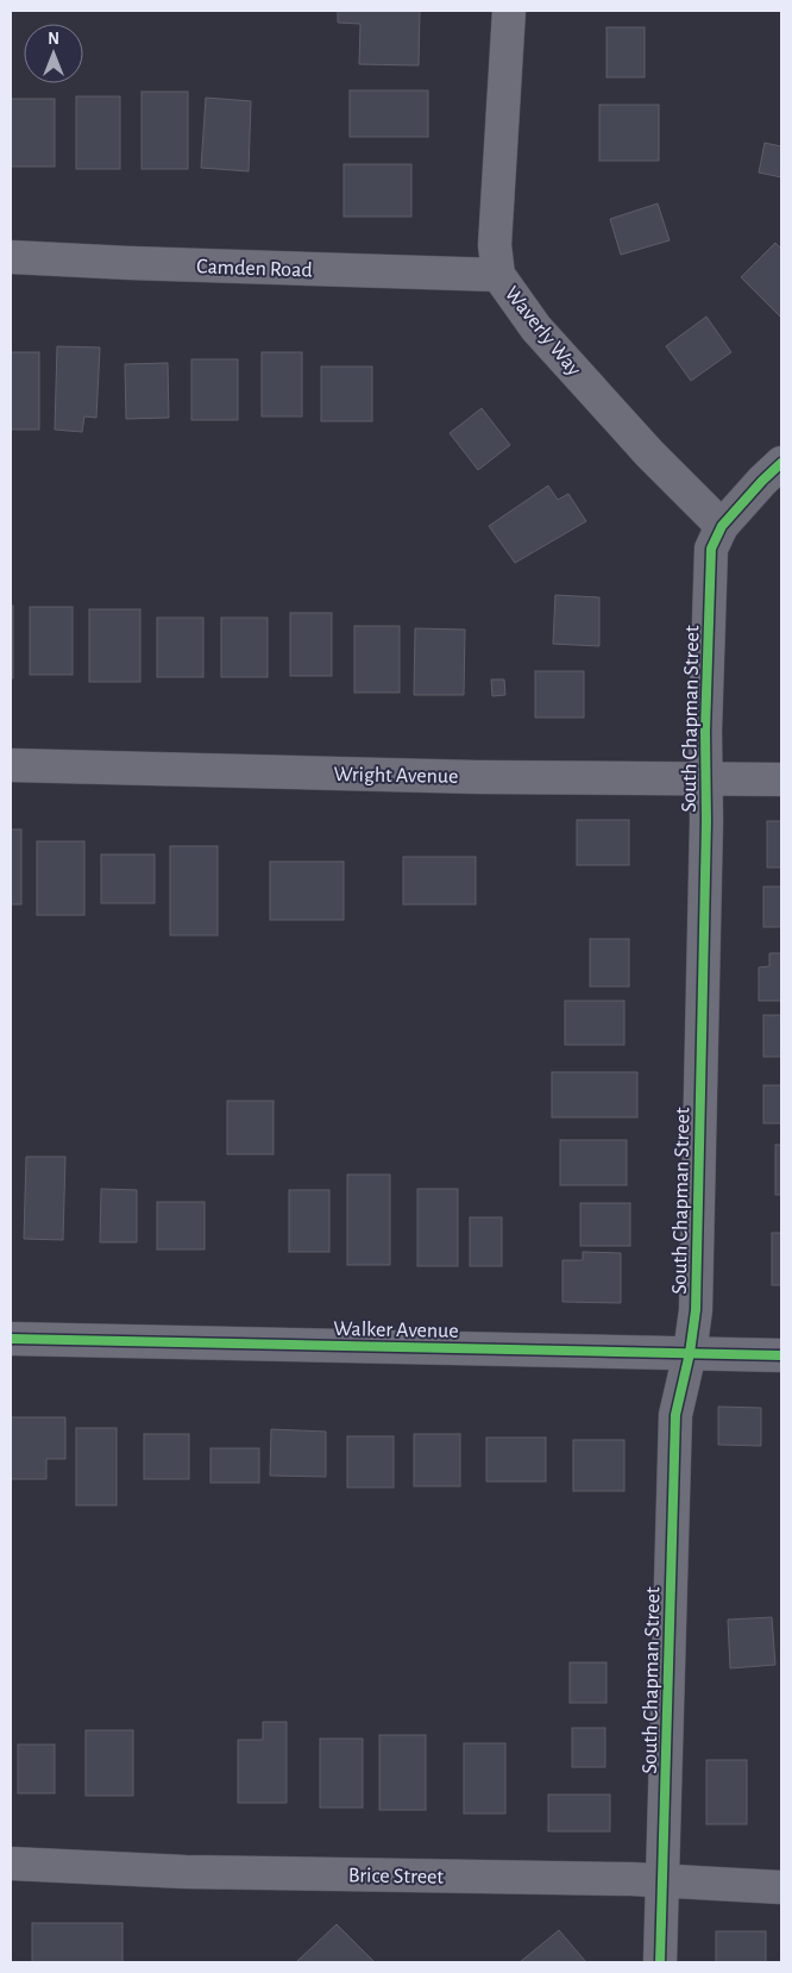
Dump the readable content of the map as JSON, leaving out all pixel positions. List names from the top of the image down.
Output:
{
  "streets": {
    "street": [
      "Camden Road",
      "Waverly Way",
      "South Chapman Street",
      "Wright Avenue",
      "Walker Avenue",
      "Brice Street"
    ]
  },
  "crossings": [
    ["Camden Road", "Waverly Way"],
    ["Waverly Way", "South Chapman Street"],
    ["South Chapman Street", "Wright Avenue"],
    ["South Chapman Street", "Walker Avenue"],
    ["South Chapman Street", "Brice Street"]
  ],
  "north": "top"
}
